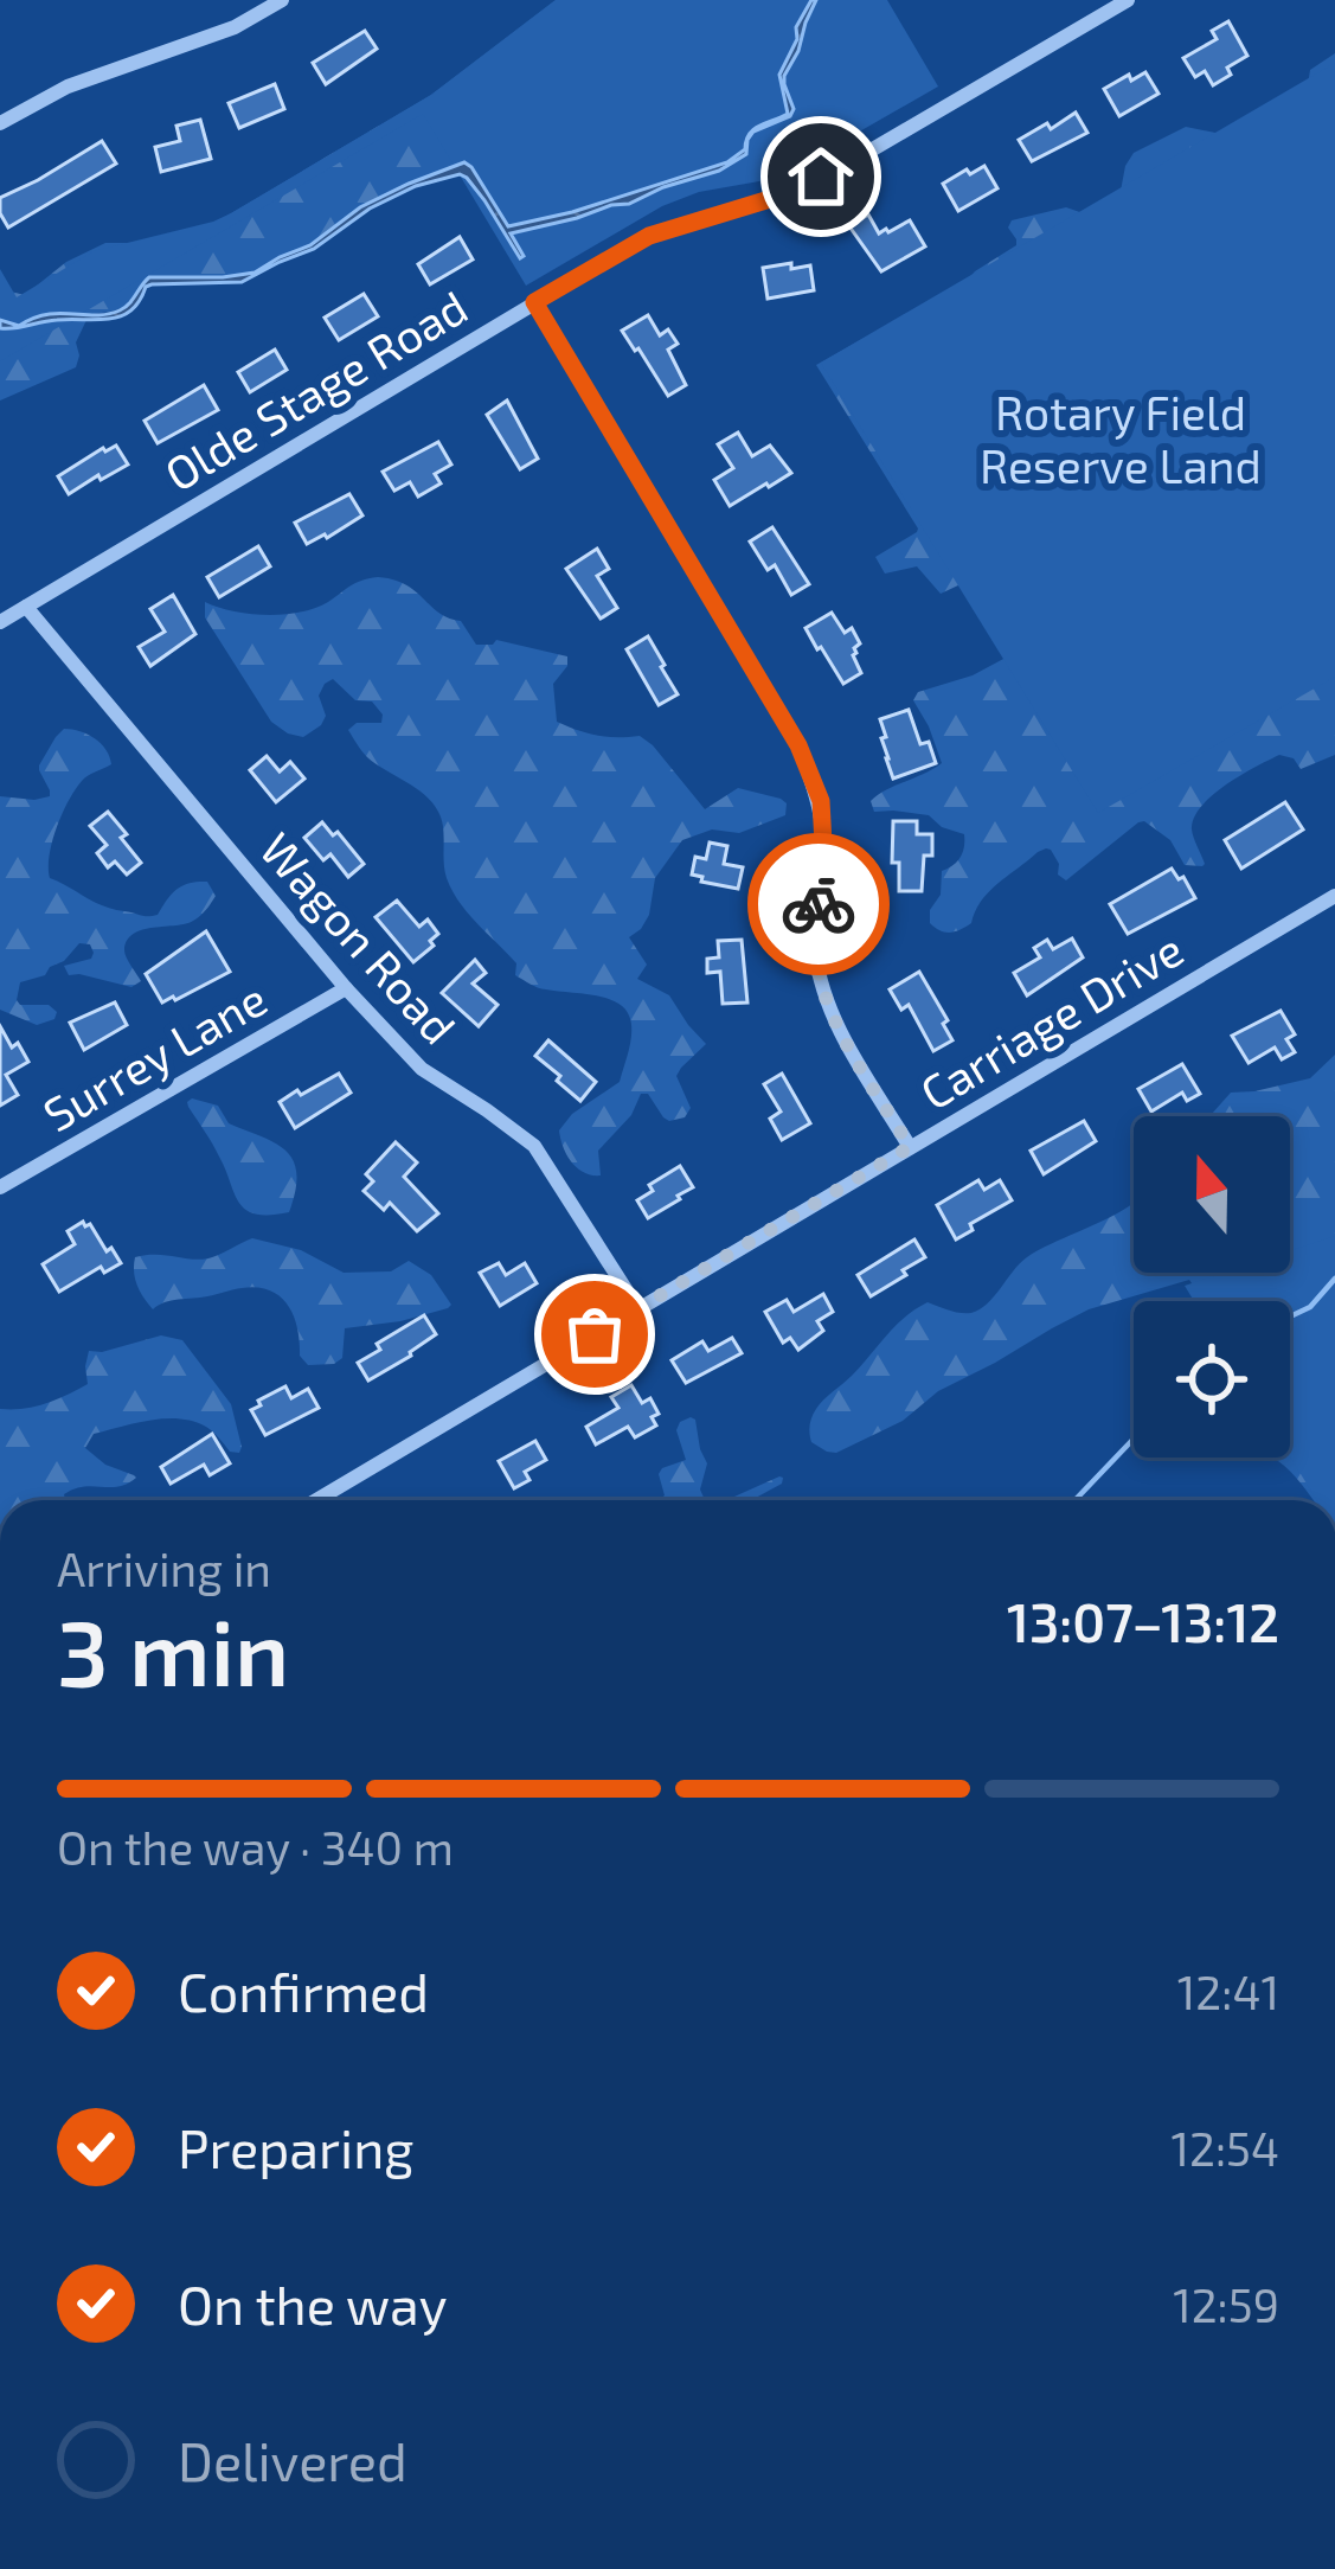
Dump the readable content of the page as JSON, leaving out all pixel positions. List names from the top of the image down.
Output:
{
  "streets": {
    "street": [
      "Olde Stage Road",
      "Wagon Road",
      "Carriage Drive",
      "Surrey Lane"
    ]
  },
  "crossings": [
    ["Olde Stage Road", "Wagon Road"],
    ["Wagon Road", "Carriage Drive"],
    ["Wagon Road", "Surrey Lane"]
  ],
  "parks": ["Rotary Field Reserve Land"],
  "north": "top",
  "page": {
    "heading": ["3 min", "Arriving in", "13:07–13:12"],
    "bar": "On the way · 340 m",
    "list": [
      ["Confirmed", "12:41"],
      ["Preparing", "12:54"],
      ["On the way", "12:59"],
      "Delivered"
    ]
  }
}
